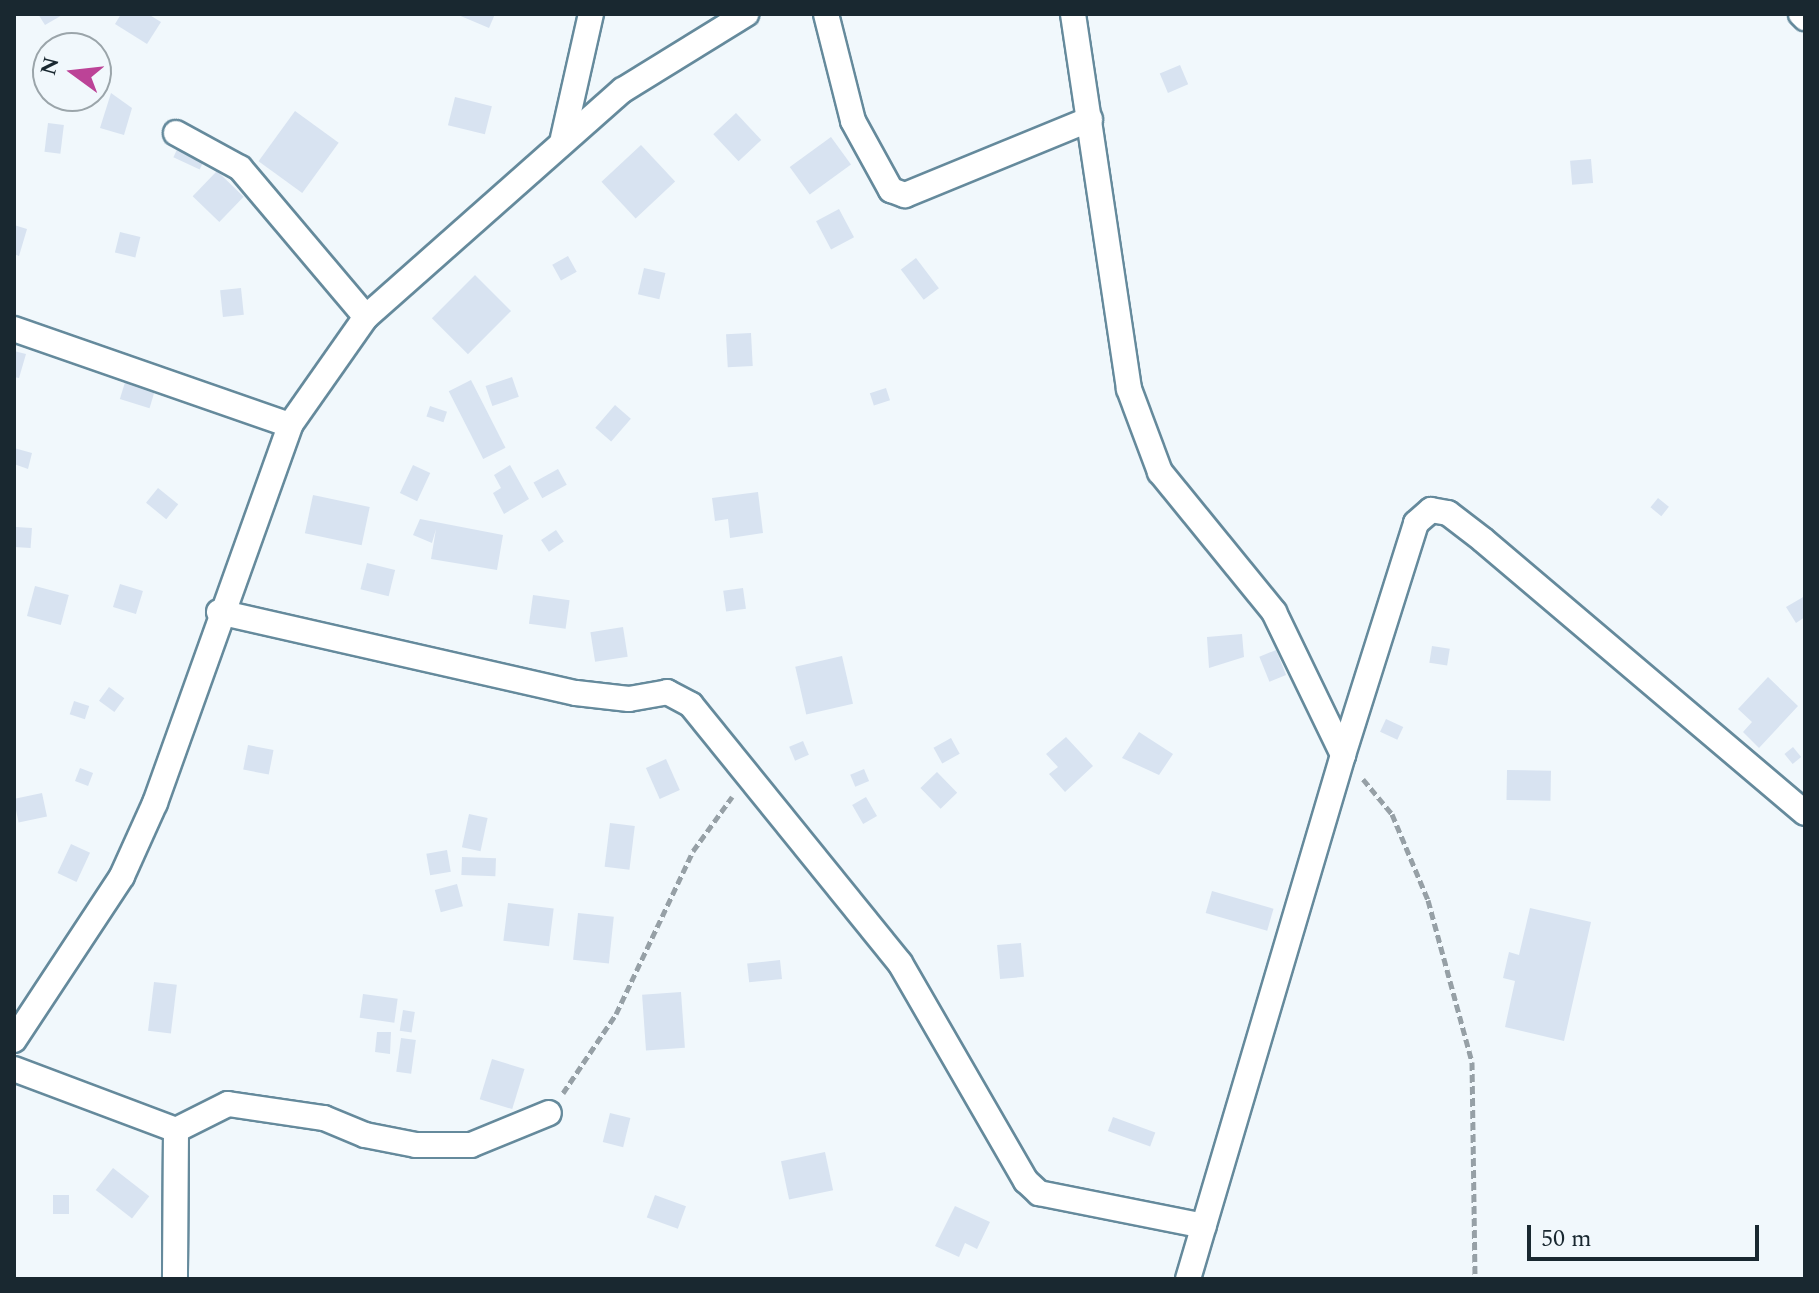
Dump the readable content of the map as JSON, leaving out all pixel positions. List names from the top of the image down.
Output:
{
  "scale_bar": "50 m",
  "north": "left"
}
